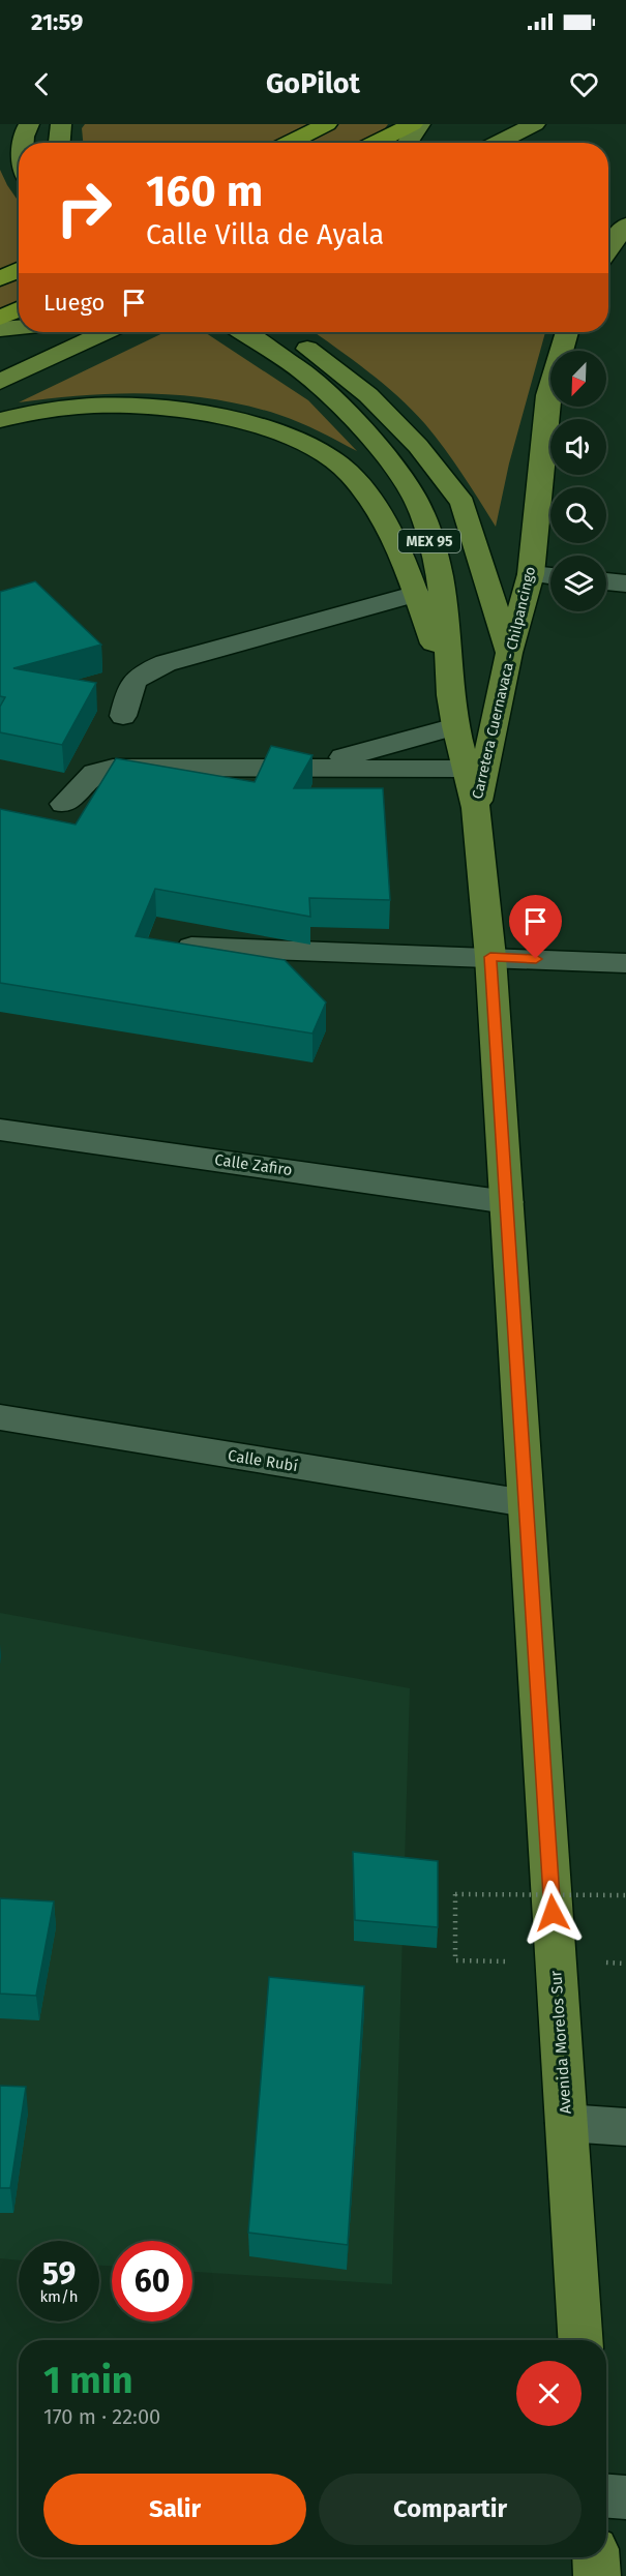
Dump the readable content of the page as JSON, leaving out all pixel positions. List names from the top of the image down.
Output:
{
  "streets": {
    "main road": ["MEX 95", "Carretera Cuernavaca - Chilpancingo", "Avenida Morelos Sur"],
    "street": ["Calle Zafiro", "Calle Rubí"]
  },
  "crossings": [
    ["Carretera Cuernavaca - Chilpancingo", "Avenida Morelos Sur"],
    ["Calle Zafiro", "Avenida Morelos Sur"],
    ["Calle Rubí", "Avenida Morelos Sur"]
  ],
  "north": "bottom left",
  "page": {
    "status": "21:59",
    "header": "GoPilot",
    "turn": ["160 m", "Calle Villa de Ayala"],
    "then": "Luego",
    "speed": "59 km/h",
    "limit": "60",
    "heading": ["1 min", "170 m · 22:00"],
    "buttons": ["Salir", "Compartir"]
  }
}
